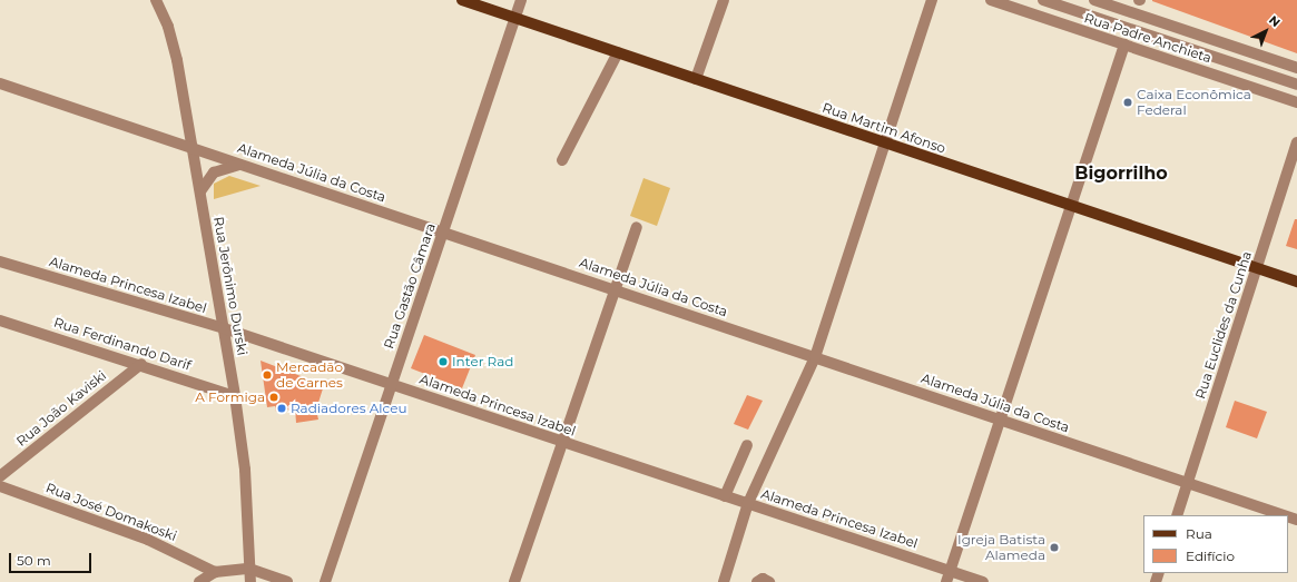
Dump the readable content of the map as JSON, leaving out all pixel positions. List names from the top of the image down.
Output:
{
  "streets": {
    "main road": ["Rua Martim Afonso"],
    "street": [
      "Rua Padre Anchieta",
      "Alameda Júlia da Costa",
      "Alameda Princesa Izabel",
      "Rua Jerônimo Durski",
      "Rua Gastão Câmara",
      "Rua Euclides da Cunha",
      "Rua Ferdinando Darif",
      "Rua João Kaviski",
      "Rua José Domakoski"
    ]
  },
  "crossings": [
    ["Rua Martim Afonso", "Rua Gastão Câmara"],
    ["Rua Martim Afonso", "Rua Euclides da Cunha"],
    ["Alameda Júlia da Costa", "Rua Jerônimo Durski"],
    ["Alameda Júlia da Costa", "Rua Gastão Câmara"],
    ["Alameda Júlia da Costa", "Rua Euclides da Cunha"],
    ["Alameda Princesa Izabel", "Rua Jerônimo Durski"],
    ["Alameda Princesa Izabel", "Rua Gastão Câmara"],
    ["Rua Jerônimo Durski", "Rua Ferdinando Darif"],
    ["Rua Ferdinando Darif", "Rua João Kaviski"]
  ],
  "districts": ["Bigorrilho"],
  "places": [
    "Caixa Econômica Federal",
    "Inter Rad",
    "Mercadão de Carnes",
    "A Formiga",
    "Radiadores Alceu",
    "Igreja Batista Alameda"
  ],
  "legend": ["Rua", "Edifício"],
  "scale_bar": "50 m",
  "north": "top right"
}
